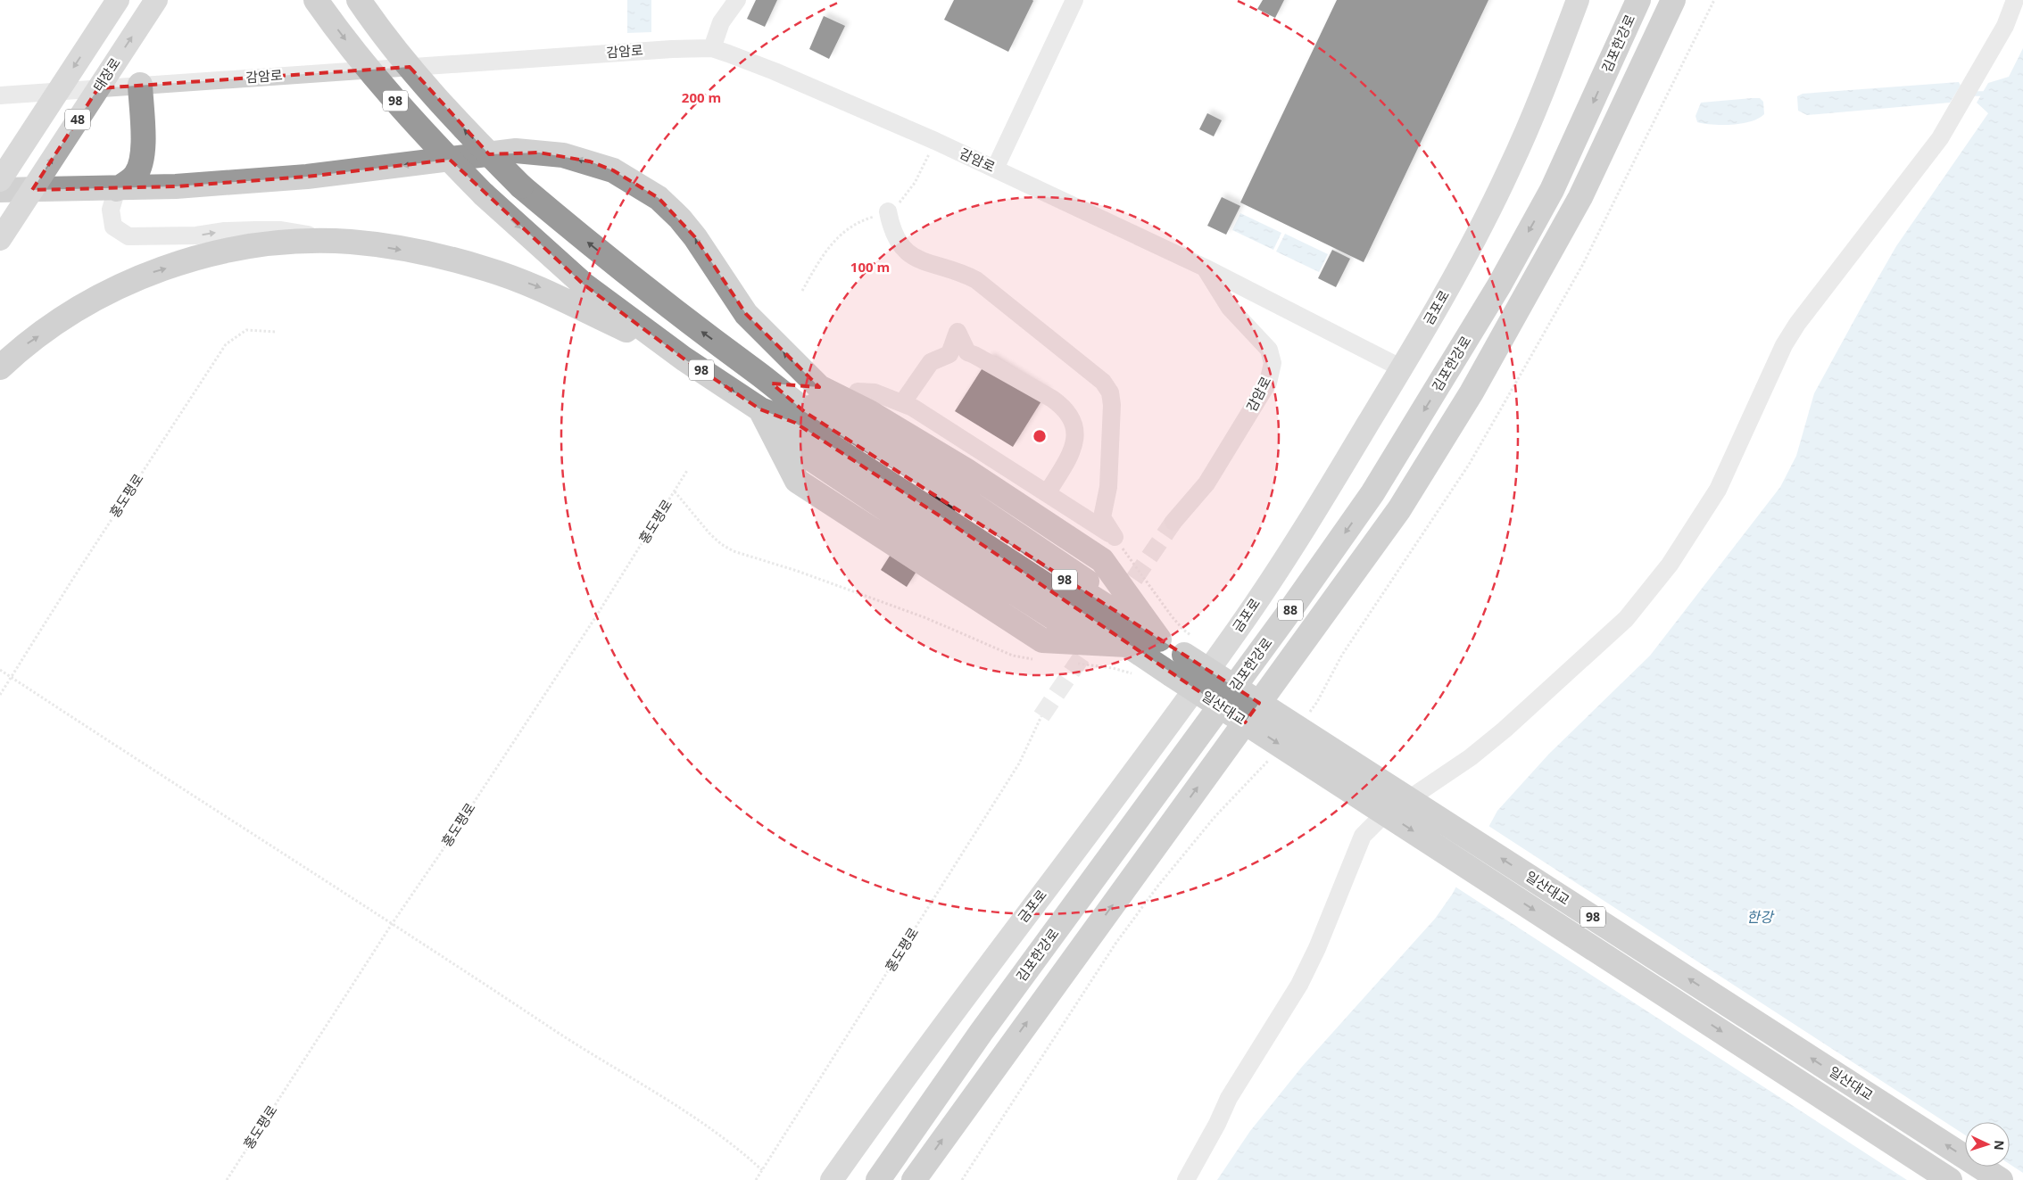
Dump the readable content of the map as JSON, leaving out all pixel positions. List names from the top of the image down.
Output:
{
  "streets": {
    "highway": [
      "김포한강로",
      "98",
      "88",
      "일산대교"
    ],
    "main road": ["태장로", "48", "금포로"],
    "street": ["감암로"],
    "path": ["홍도평로"]
  },
  "crossings": [
    ["감암로", "금포로"],
    ["98", "일산대교"]
  ],
  "water": ["한강"],
  "north": "right",
  "rings": ["200 m", "100 m"]
}
